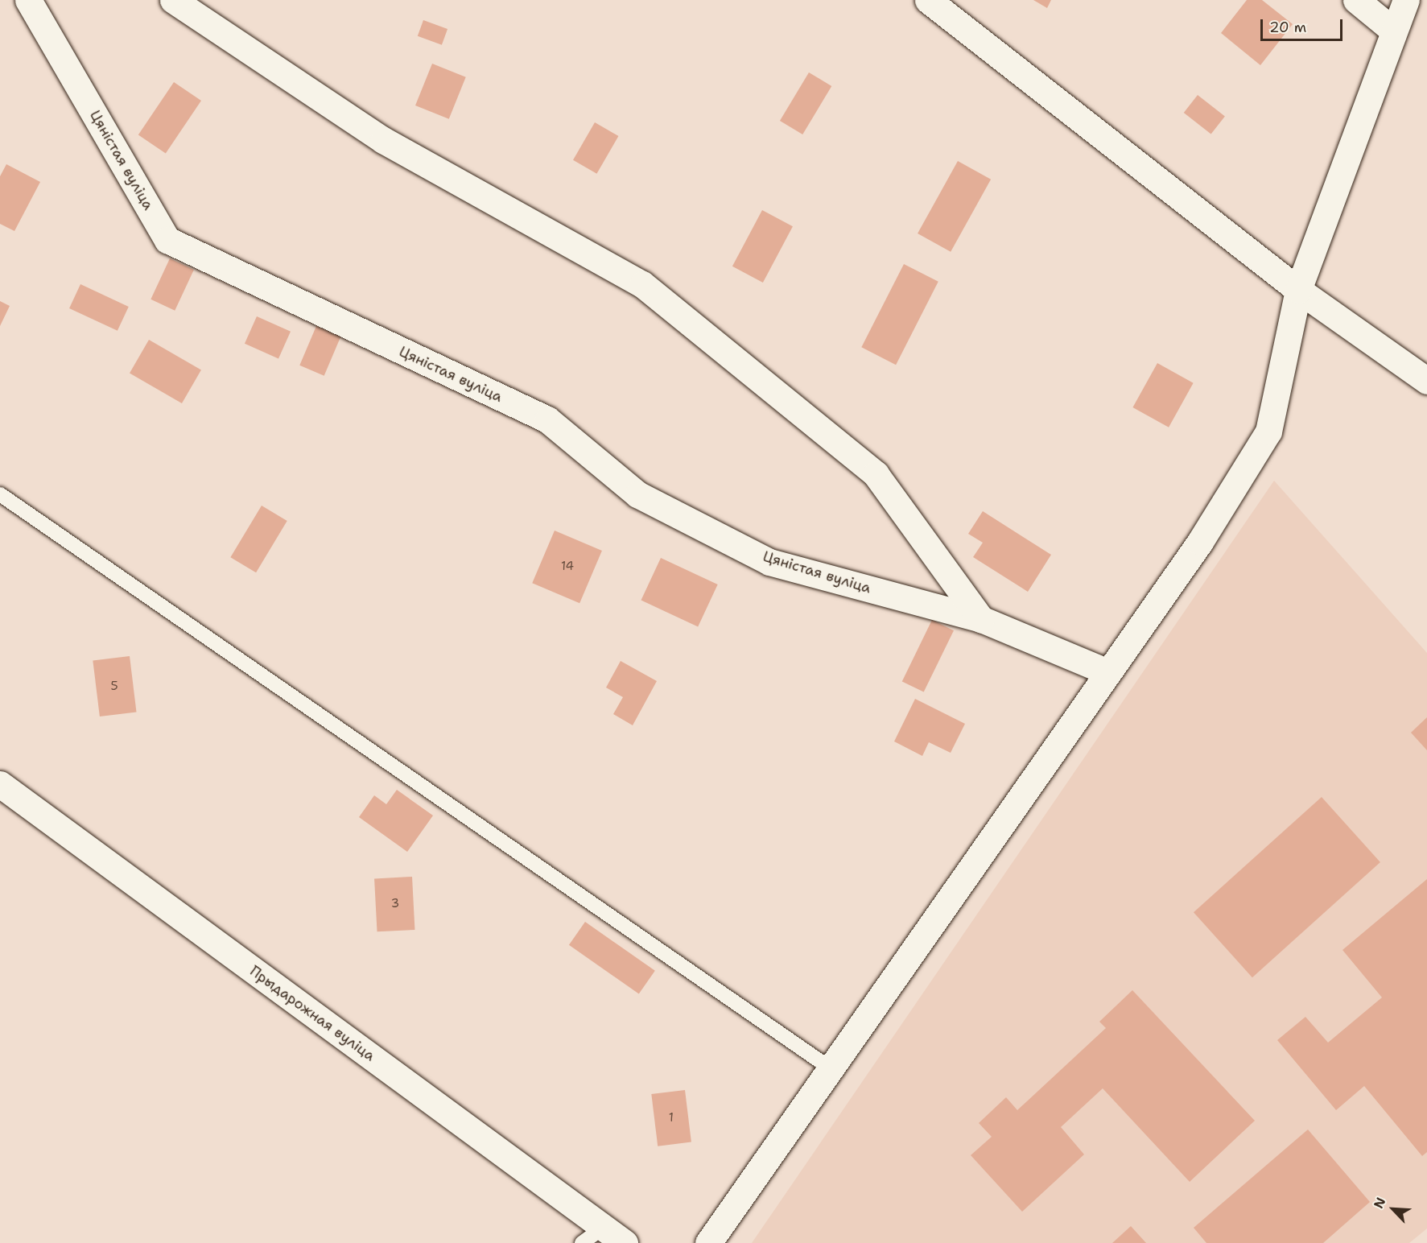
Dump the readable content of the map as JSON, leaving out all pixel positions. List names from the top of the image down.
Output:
{
  "streets": {
    "street": ["Цяністая вуліца", "Прыдарожная вуліца"]
  },
  "house_numbers": [
    "14",
    "5",
    "3",
    "1"
  ],
  "scale_bar": "20 m",
  "north": "top left"
}
